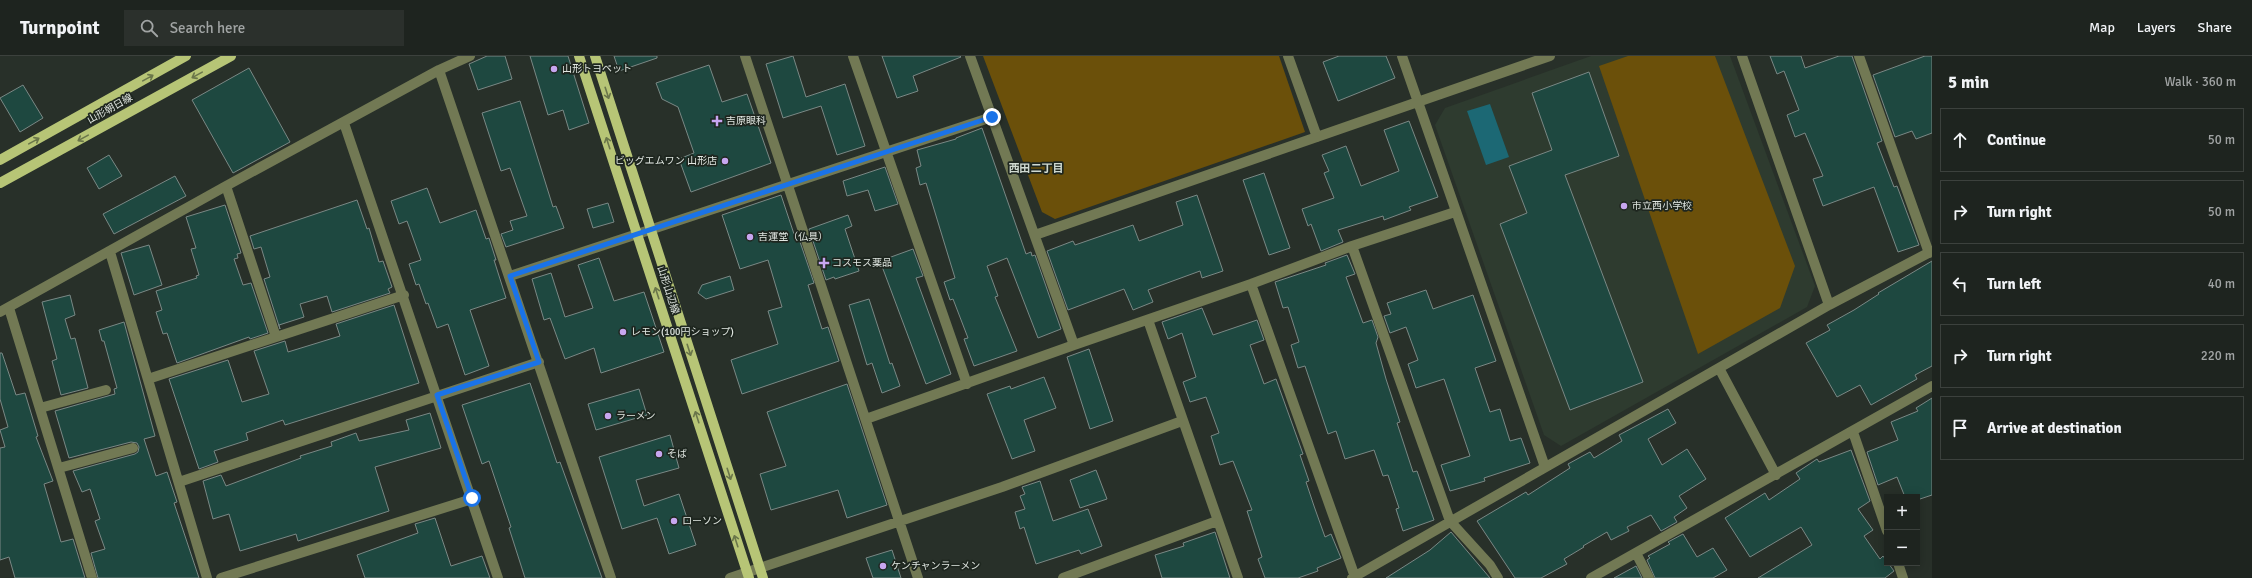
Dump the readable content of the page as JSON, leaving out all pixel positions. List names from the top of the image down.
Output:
{
  "streets": {
    "main road": ["山形朝日線", "山形山辺線"]
  },
  "districts": ["西田二丁目"],
  "places": {
    "other": [
      "山形トヨペット",
      "ビッグエムワン 山形店",
      "市立西小学校",
      "吉運堂（仏具）",
      "レモン(100円ショップ)",
      "ラーメン",
      "そば",
      "ローソン",
      "ケンチャンラーメン"
    ],
    "health": ["吉原眼科", "コスモス薬品"]
  },
  "page": {
    "header": "Turnpoint",
    "search": "Search here",
    "nav": ["Map", "Layers", "Share"],
    "heading": ["5 min", "Walk · 360 m"],
    "list": [
      ["Continue", "50 m"],
      ["Turn right", "50 m"],
      ["Turn left", "40 m"],
      ["Turn right", "220 m"],
      "Arrive at destination"
    ],
    "map_buttons": ["+", "−"]
  }
}
